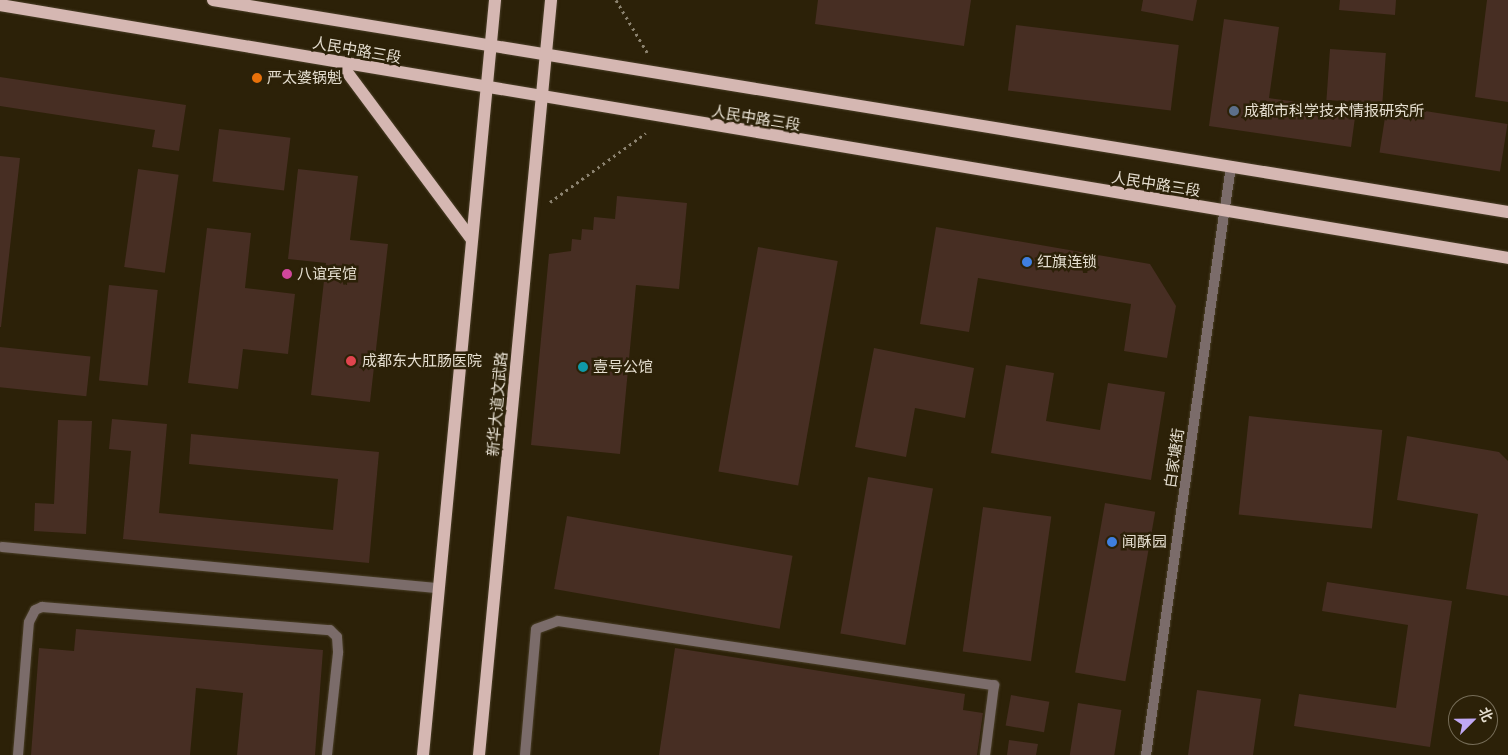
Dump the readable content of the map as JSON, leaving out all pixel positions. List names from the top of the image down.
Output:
{
  "streets": {
    "main road": ["人民中路三段", "新华大道文武路"],
    "street": ["白家塘街"]
  },
  "crossings": [
    ["人民中路三段", "新华大道文武路"],
    ["人民中路三段", "白家塘街"]
  ],
  "places": [
    "严太婆锅魁",
    "成都市科学技术情报研究所",
    "红旗连锁",
    "八谊宾馆",
    "成都东大肛肠医院",
    "壹号公馆",
    "闻酥园"
  ],
  "north": "top right"
}
